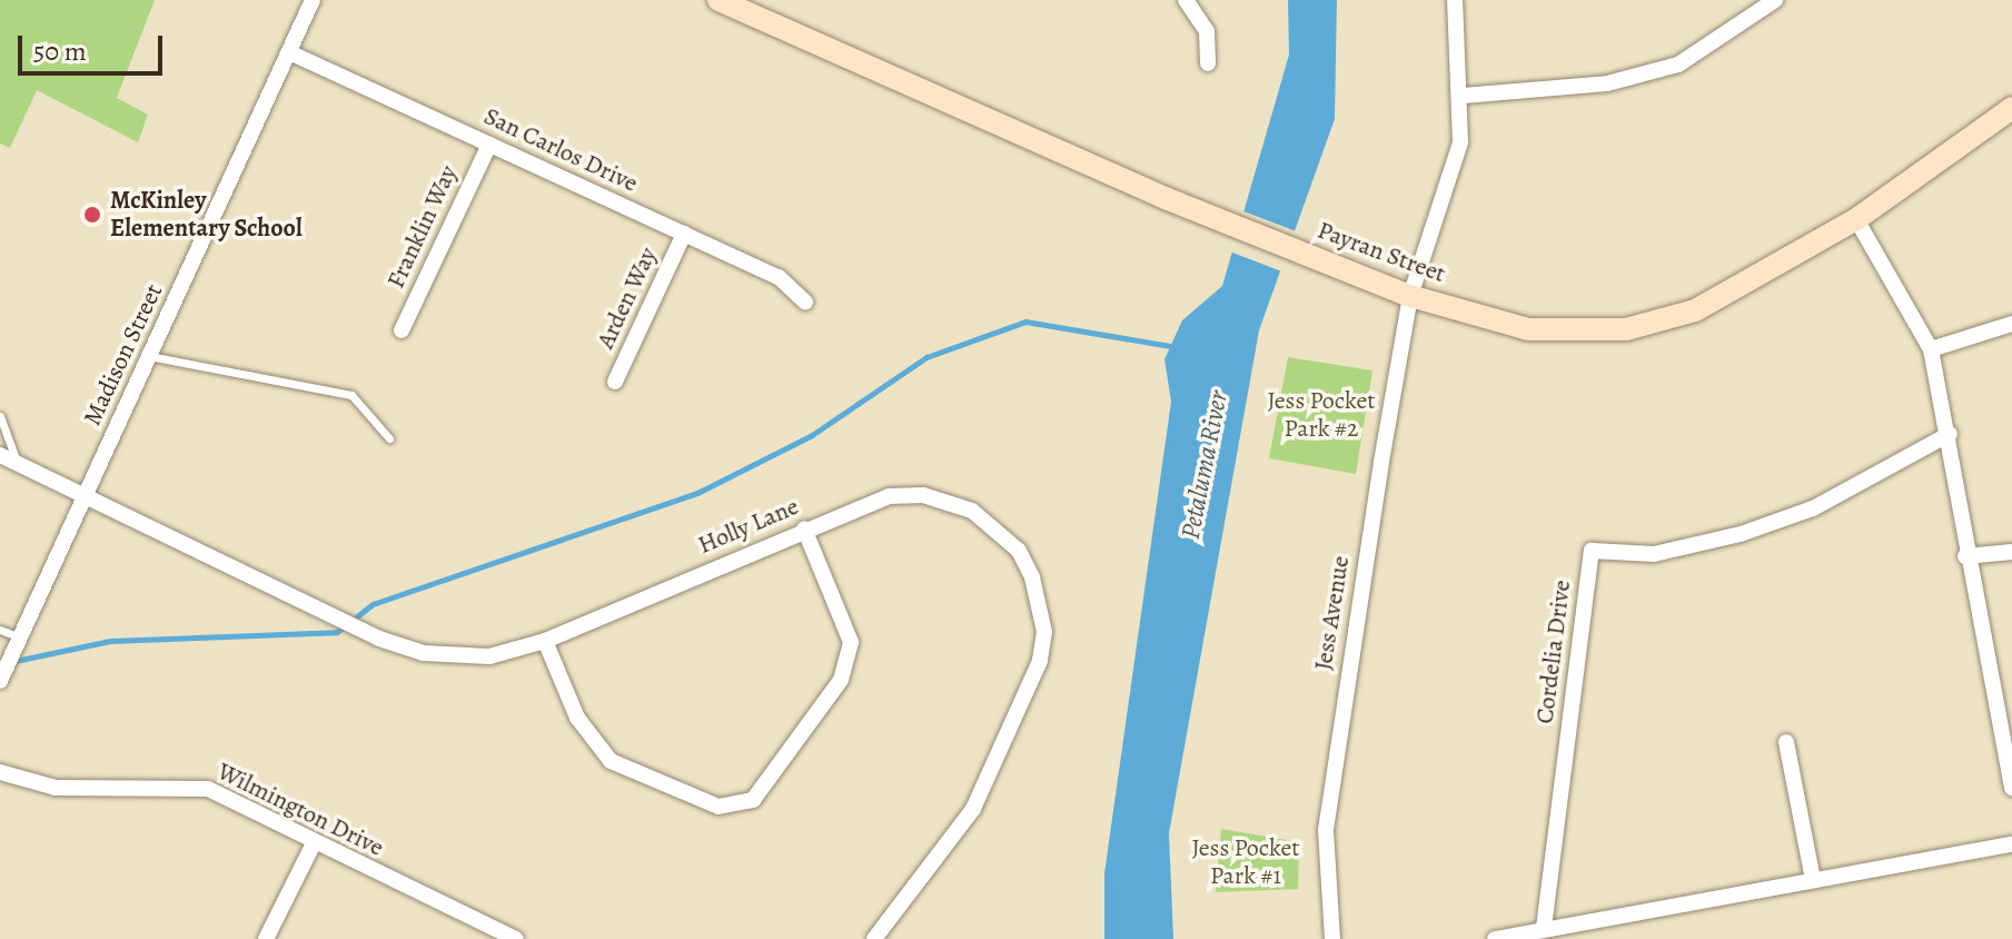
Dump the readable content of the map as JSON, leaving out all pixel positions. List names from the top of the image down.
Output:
{
  "streets": {
    "main road": ["Payran Street"],
    "street": [
      "San Carlos Drive",
      "Franklin Way",
      "Arden Way",
      "Madison Street",
      "Holly Lane",
      "Jess Avenue",
      "Cordelia Drive",
      "Wilmington Drive"
    ]
  },
  "crossings": [
    ["San Carlos Drive", "Franklin Way"],
    ["San Carlos Drive", "Arden Way"],
    ["San Carlos Drive", "Madison Street"],
    ["Payran Street", "Jess Avenue"],
    ["Madison Street", "Holly Lane"]
  ],
  "water": ["Petaluma River"],
  "parks": ["Jess Pocket Park #2", "Jess Pocket Park #1"],
  "places": ["McKinley Elementary School"],
  "scale_bar": "50 m"
}
